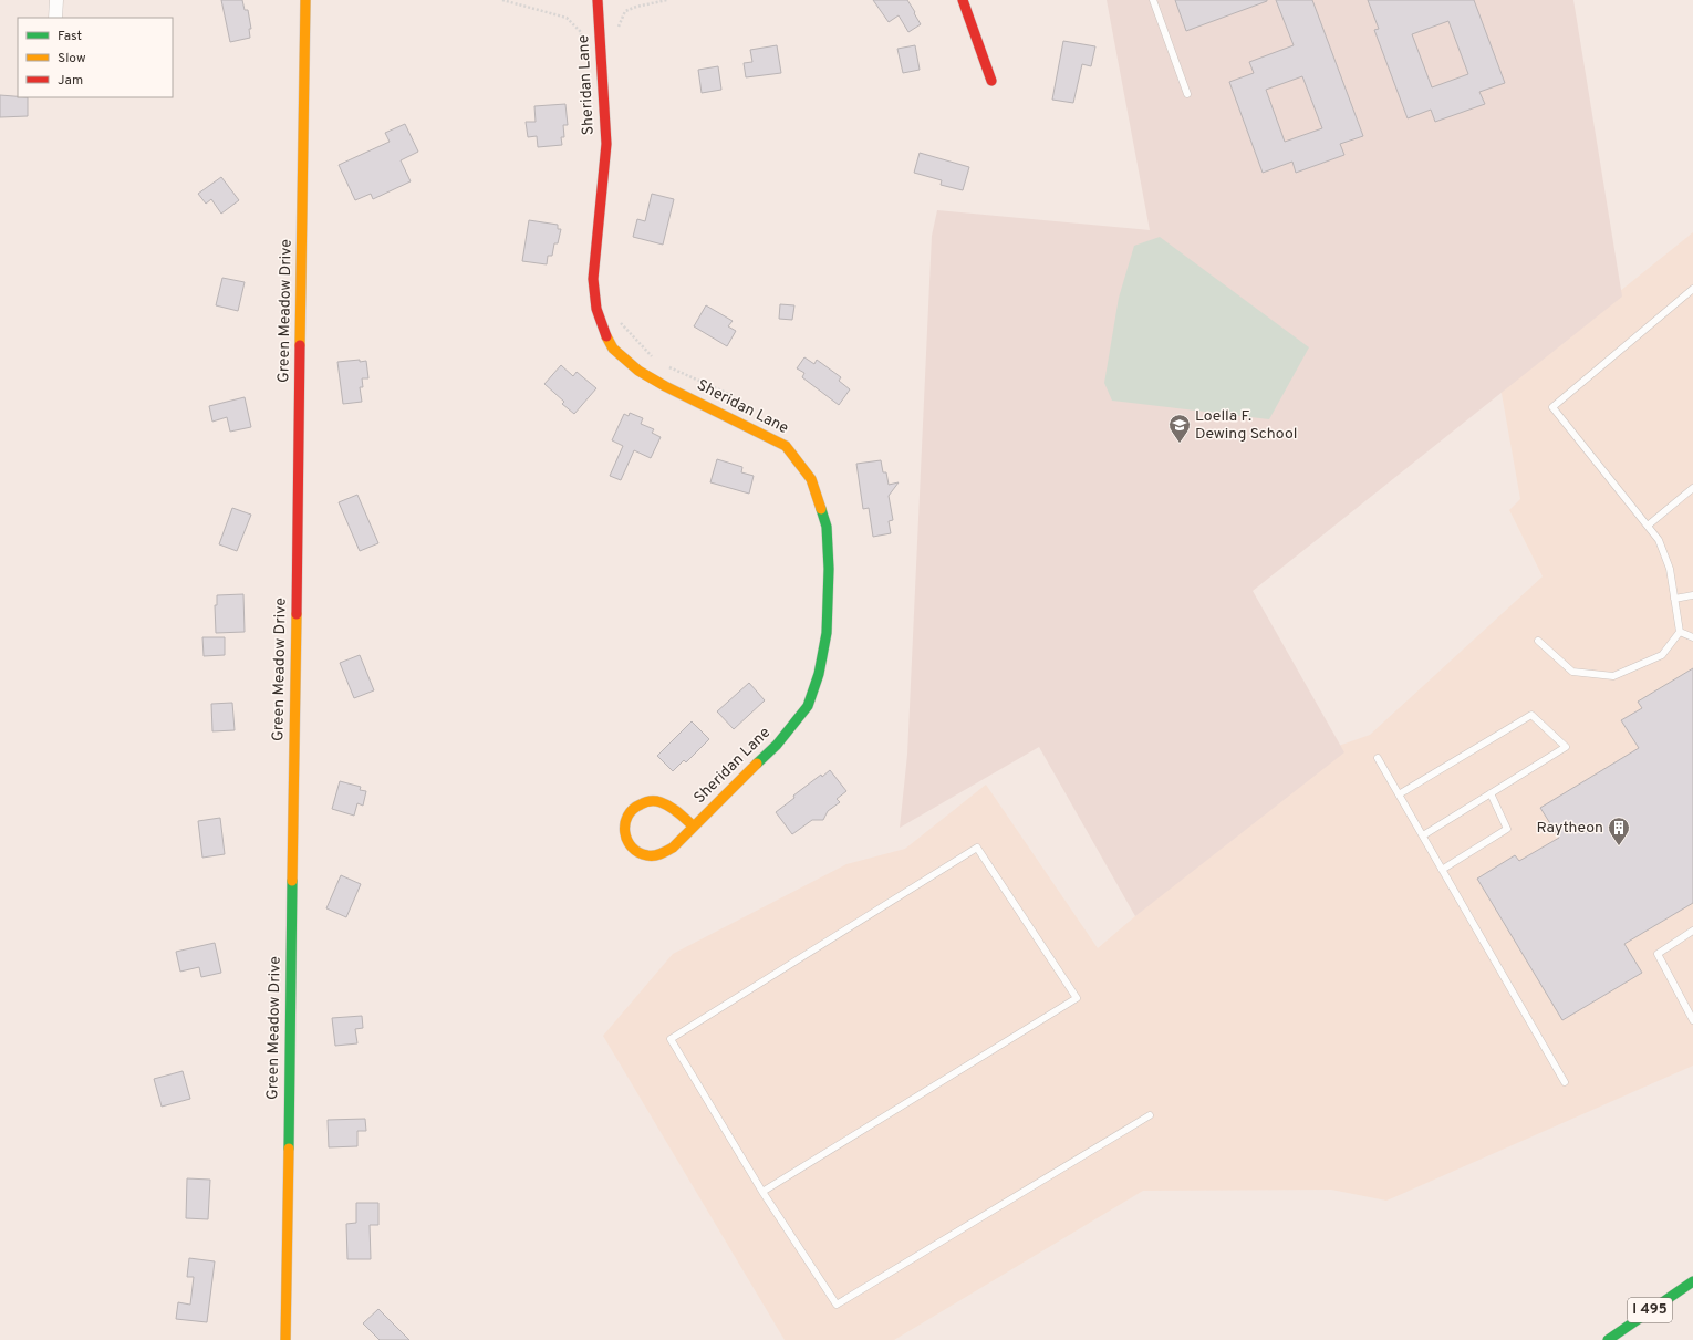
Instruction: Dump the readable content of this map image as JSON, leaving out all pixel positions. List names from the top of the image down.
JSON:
{
  "streets": {
    "main road": ["Sheridan Lane", "Green Meadow Drive", "I 495"]
  },
  "places": {
    "school or university": ["Loella F. Dewing School"],
    "building": ["Raytheon"]
  },
  "legend": ["Fast", "Slow", "Jam"]
}
